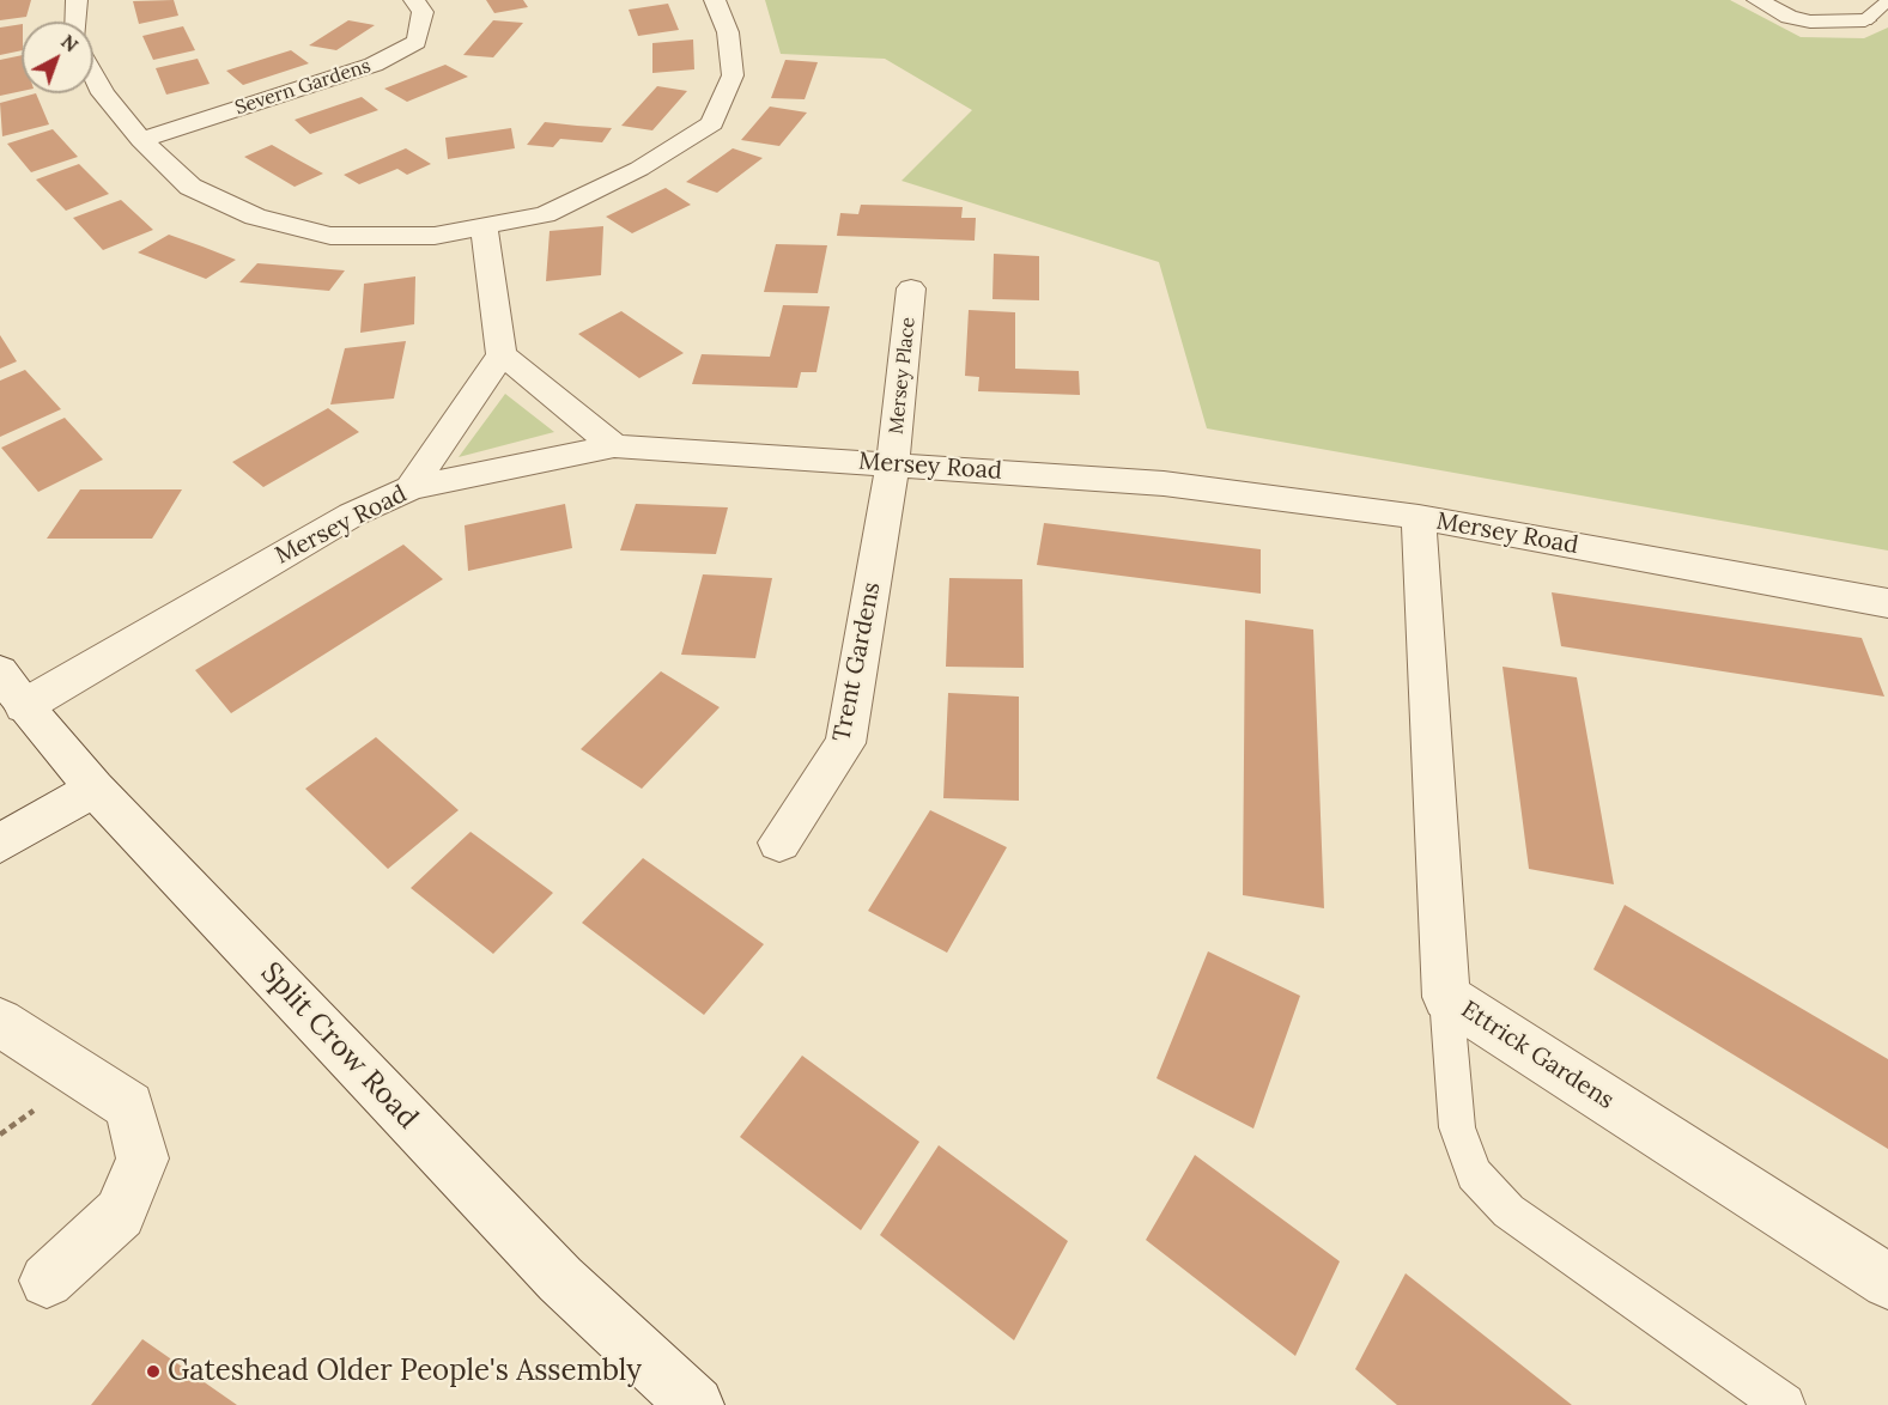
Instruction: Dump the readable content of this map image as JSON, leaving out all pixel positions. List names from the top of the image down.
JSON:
{
  "streets": {
    "street": [
      "Severn Gardens",
      "Mersey Place",
      "Mersey Road",
      "Trent Gardens",
      "Split Crow Road",
      "Ettrick Gardens"
    ]
  },
  "crossings": [
    ["Mersey Place", "Mersey Road"],
    ["Mersey Place", "Trent Gardens"],
    ["Mersey Road", "Trent Gardens"],
    ["Mersey Road", "Split Crow Road"],
    ["Mersey Road", "Ettrick Gardens"]
  ],
  "places": ["Gateshead Older People's Assembly"],
  "north": "top right"
}
